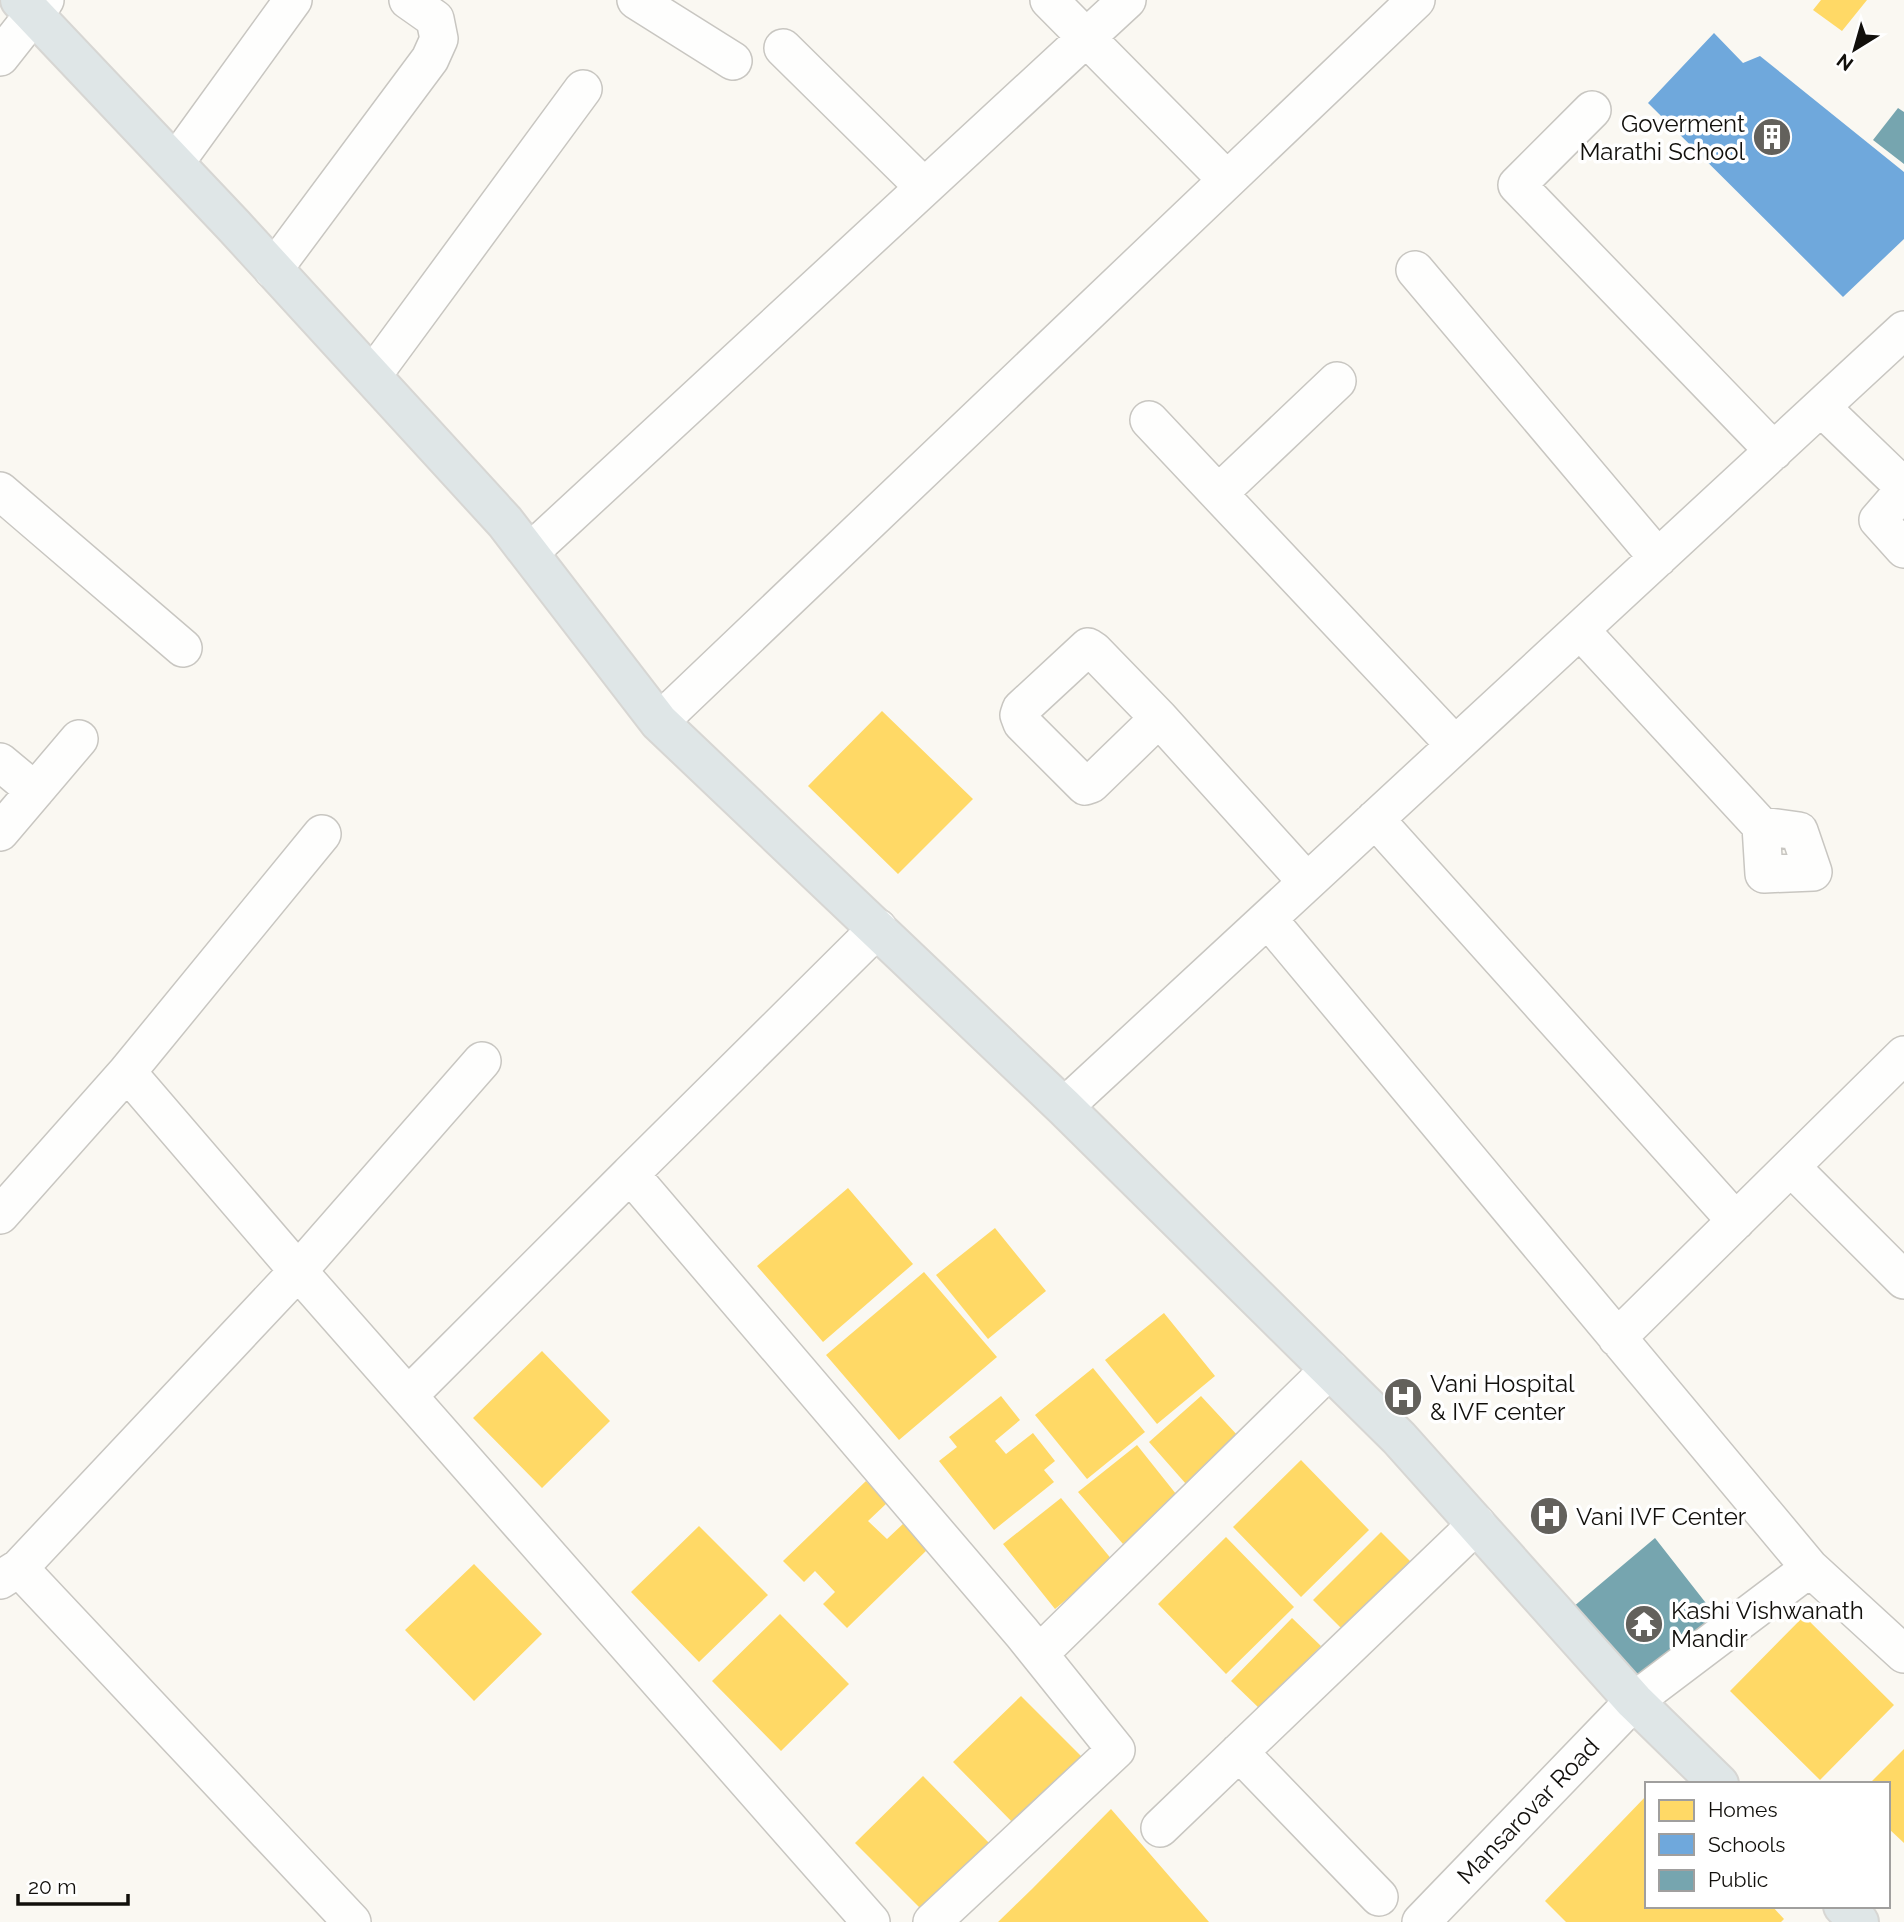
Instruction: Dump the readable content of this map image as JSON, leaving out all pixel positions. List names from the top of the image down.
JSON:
{
  "streets": {
    "street": ["Mansarovar Road"]
  },
  "places": {
    "building": ["Goverment Marathi School"],
    "hospital": ["Vani Hospital & IVF center", "Vani IVF Center"],
    "temple": ["Kashi Vishwanath Mandir"]
  },
  "legend": ["Homes", "Schools", "Public"],
  "scale_bar": "20 m",
  "north": "bottom left"
}
